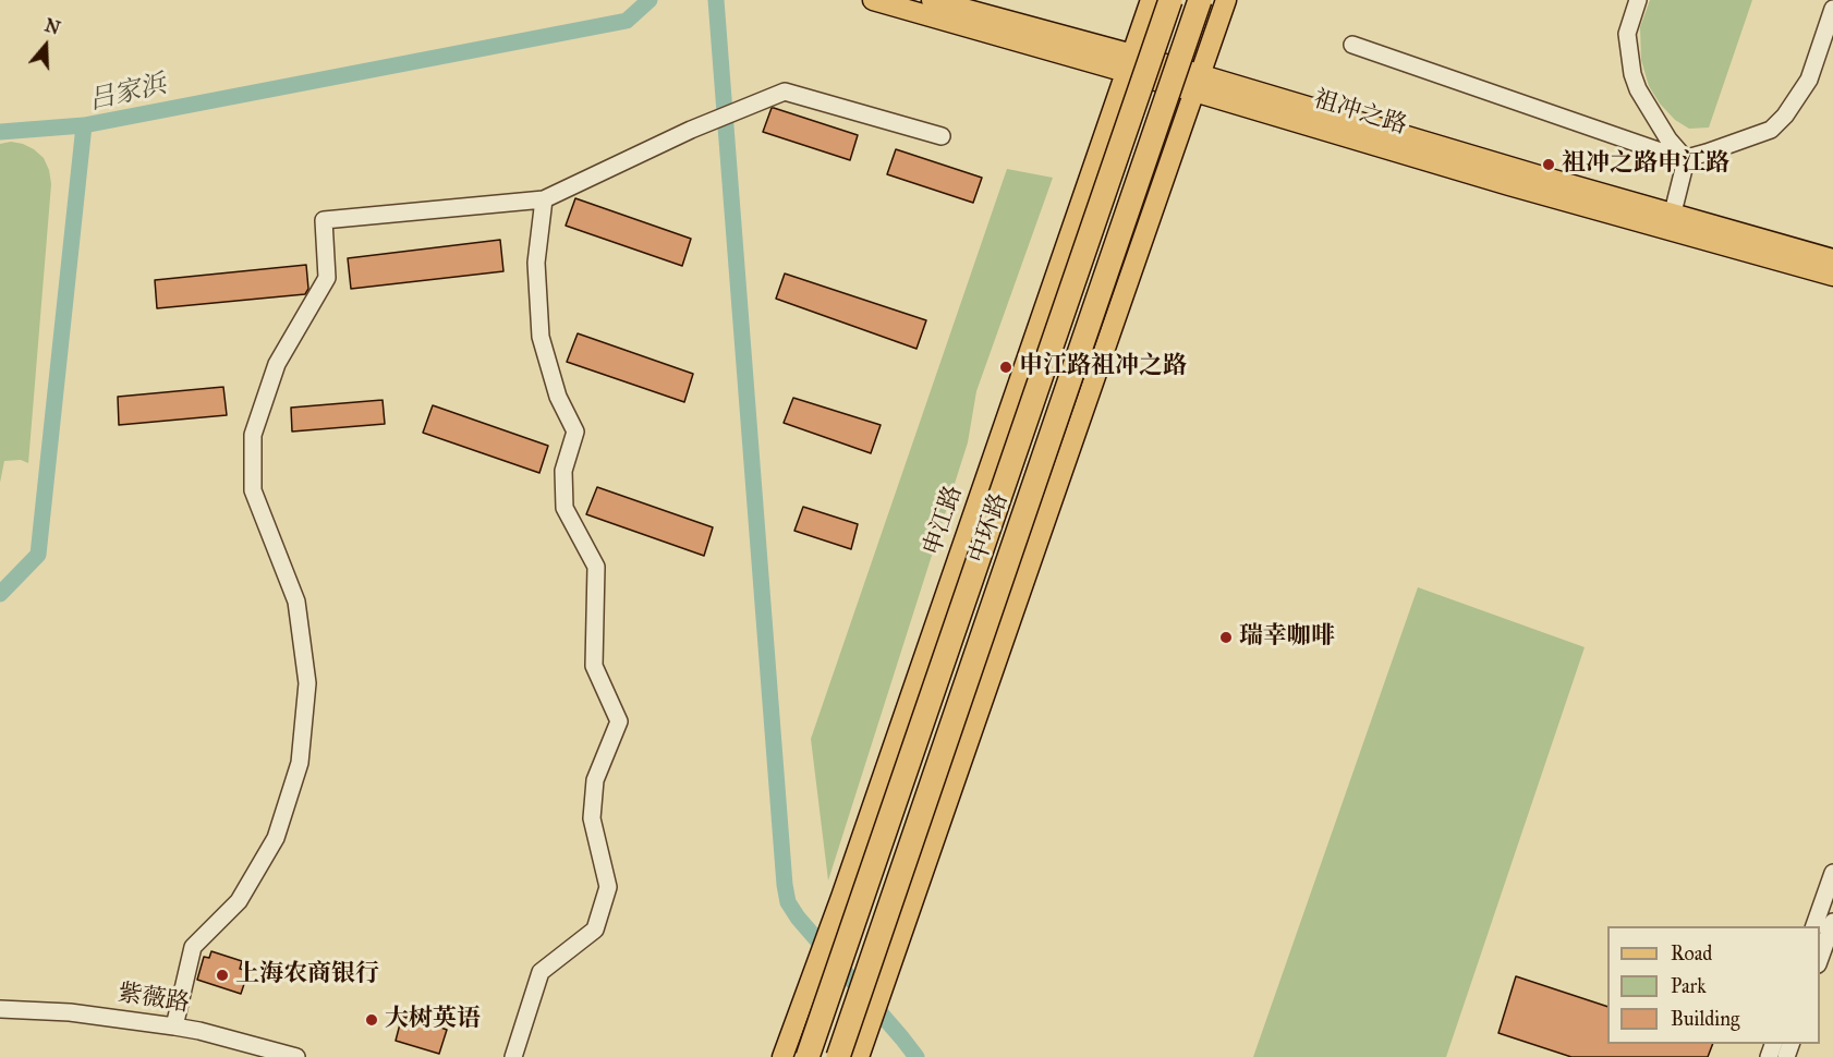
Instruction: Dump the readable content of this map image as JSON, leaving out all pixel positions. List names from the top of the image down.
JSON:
{
  "streets": {
    "highway": ["中环路"],
    "main road": ["祖冲之路", "申江路"],
    "street": ["紫薇路"]
  },
  "crossings": [
    ["祖冲之路", "申江路"]
  ],
  "water": ["吕家浜"],
  "places": [
    "祖冲之路申江路",
    "申江路祖冲之路",
    "瑞幸咖啡",
    "上海农商银行",
    "大树英语"
  ],
  "legend": ["Road", "Park", "Building"],
  "north": "top"
}
